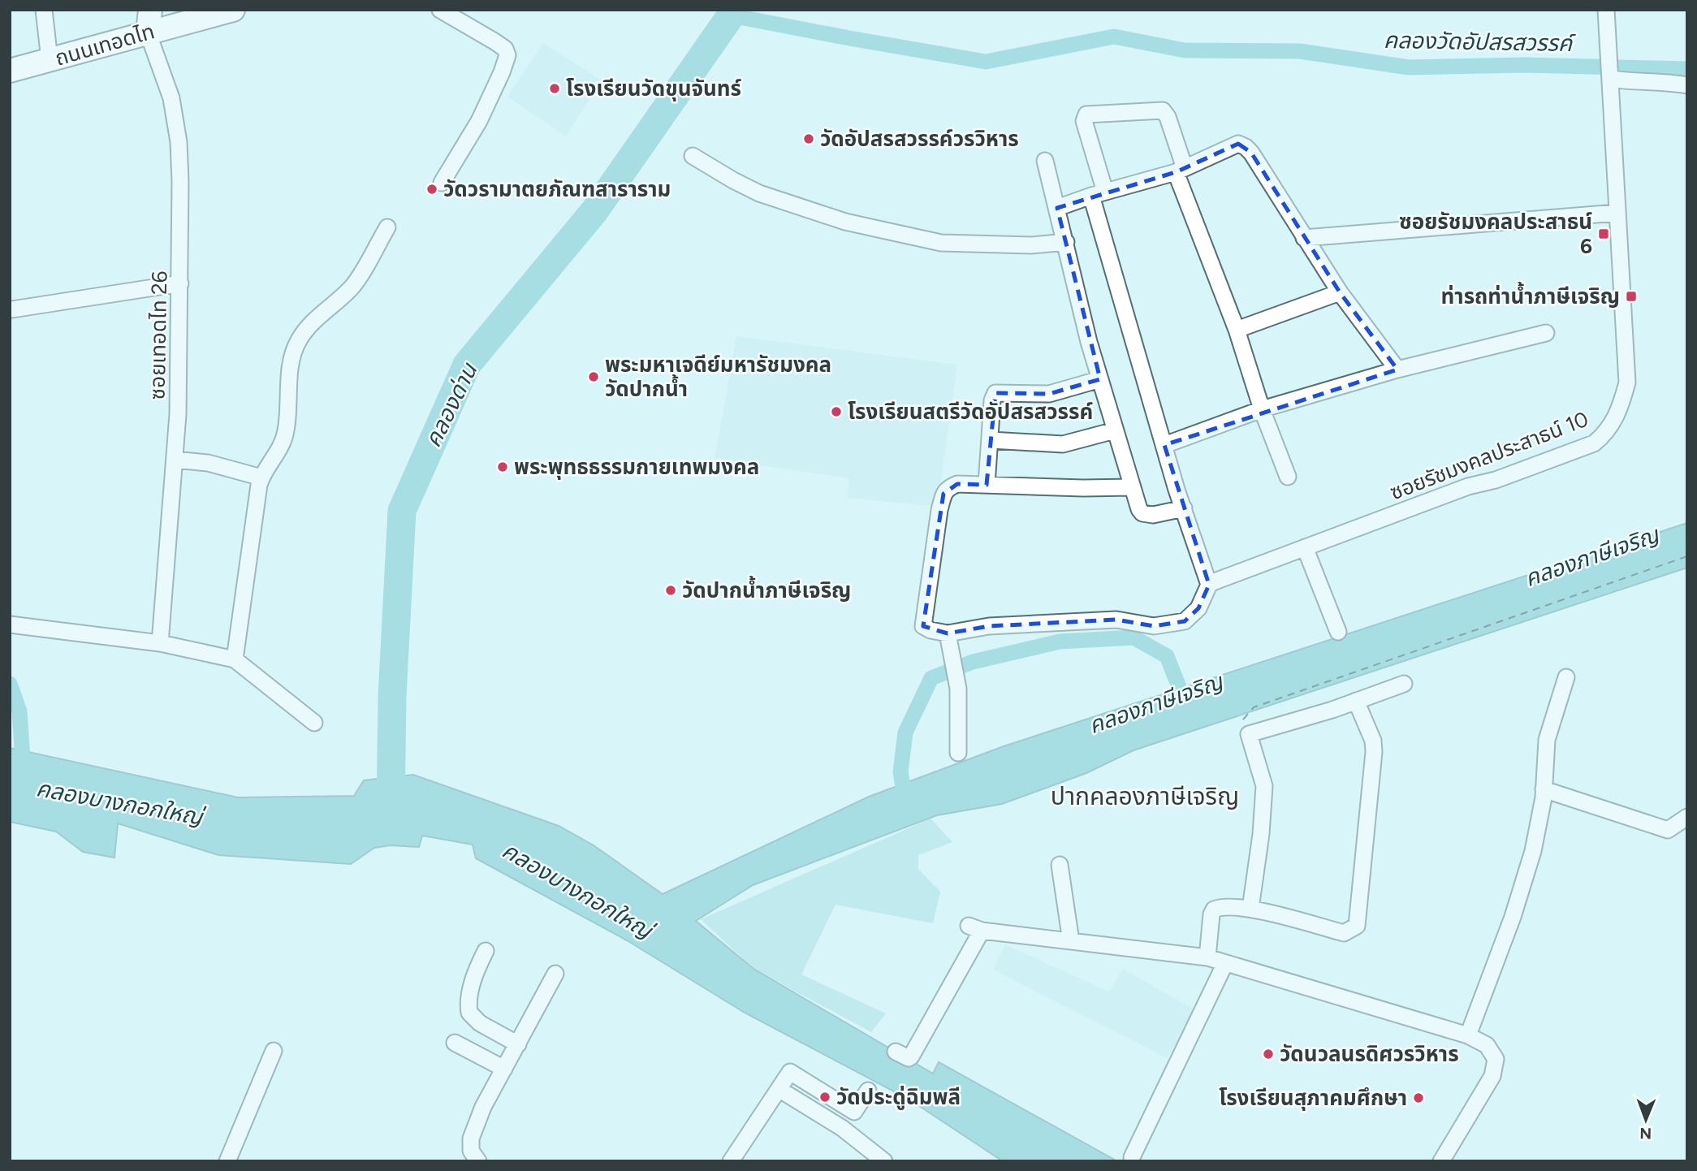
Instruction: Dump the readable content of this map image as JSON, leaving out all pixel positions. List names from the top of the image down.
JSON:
{
  "streets": {
    "main road": ["ถนนเทอดไท"],
    "street": ["ซอยเทอดไท 26", "ซอยรัชมงคลประสาธน์ 10"]
  },
  "crossings": [
    ["ถนนเทอดไท", "ซอยเทอดไท 26"]
  ],
  "districts": ["ปากคลองภาษีเจริญ"],
  "water": [
    "คลองวัดอัปสรสวรรค์",
    "คลองด่าน",
    "คลองภาษีเจริญ",
    "คลองบางกอกใหญ่"
  ],
  "places": {
    "other": [
      "โรงเรียนวัดขุนจันทร์",
      "วัดอัปสรสวรรค์วรวิหาร",
      "วัดวรามาตยภัณฑสาราราม",
      "พระมหาเจดีย์มหารัชมงคล วัดปากน้ำ",
      "โรงเรียนสตรีวัดอัปสรสวรรค์",
      "พระพุทธธรรมกายเทพมงคล",
      "วัดปากน้ำภาษีเจริญ",
      "วัดนวลนรดิศวรวิหาร",
      "วัดประดู่ฉิมพลี",
      "โรงเรียนสุภาคมศึกษา"
    ],
    "transit": ["ซอยรัชมงคลประสาธน์ 6", "ท่ารถท่าน้ำภาษีเจริญ"]
  },
  "north": "bottom"
}
